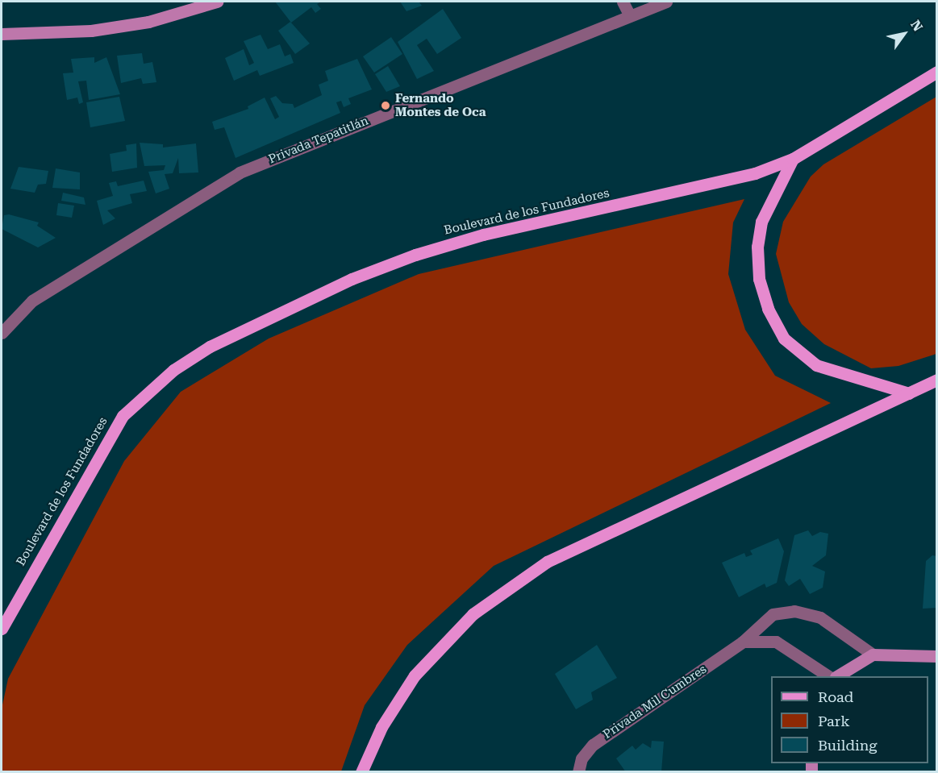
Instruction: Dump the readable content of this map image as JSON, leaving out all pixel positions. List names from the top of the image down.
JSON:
{
  "streets": {
    "main road": ["Boulevard de los Fundadores"],
    "street": ["Privada Tepatitlán", "Privada Mil Cumbres"]
  },
  "places": ["Fernando Montes de Oca"],
  "legend": ["Road", "Park", "Building"],
  "north": "top right"
}
